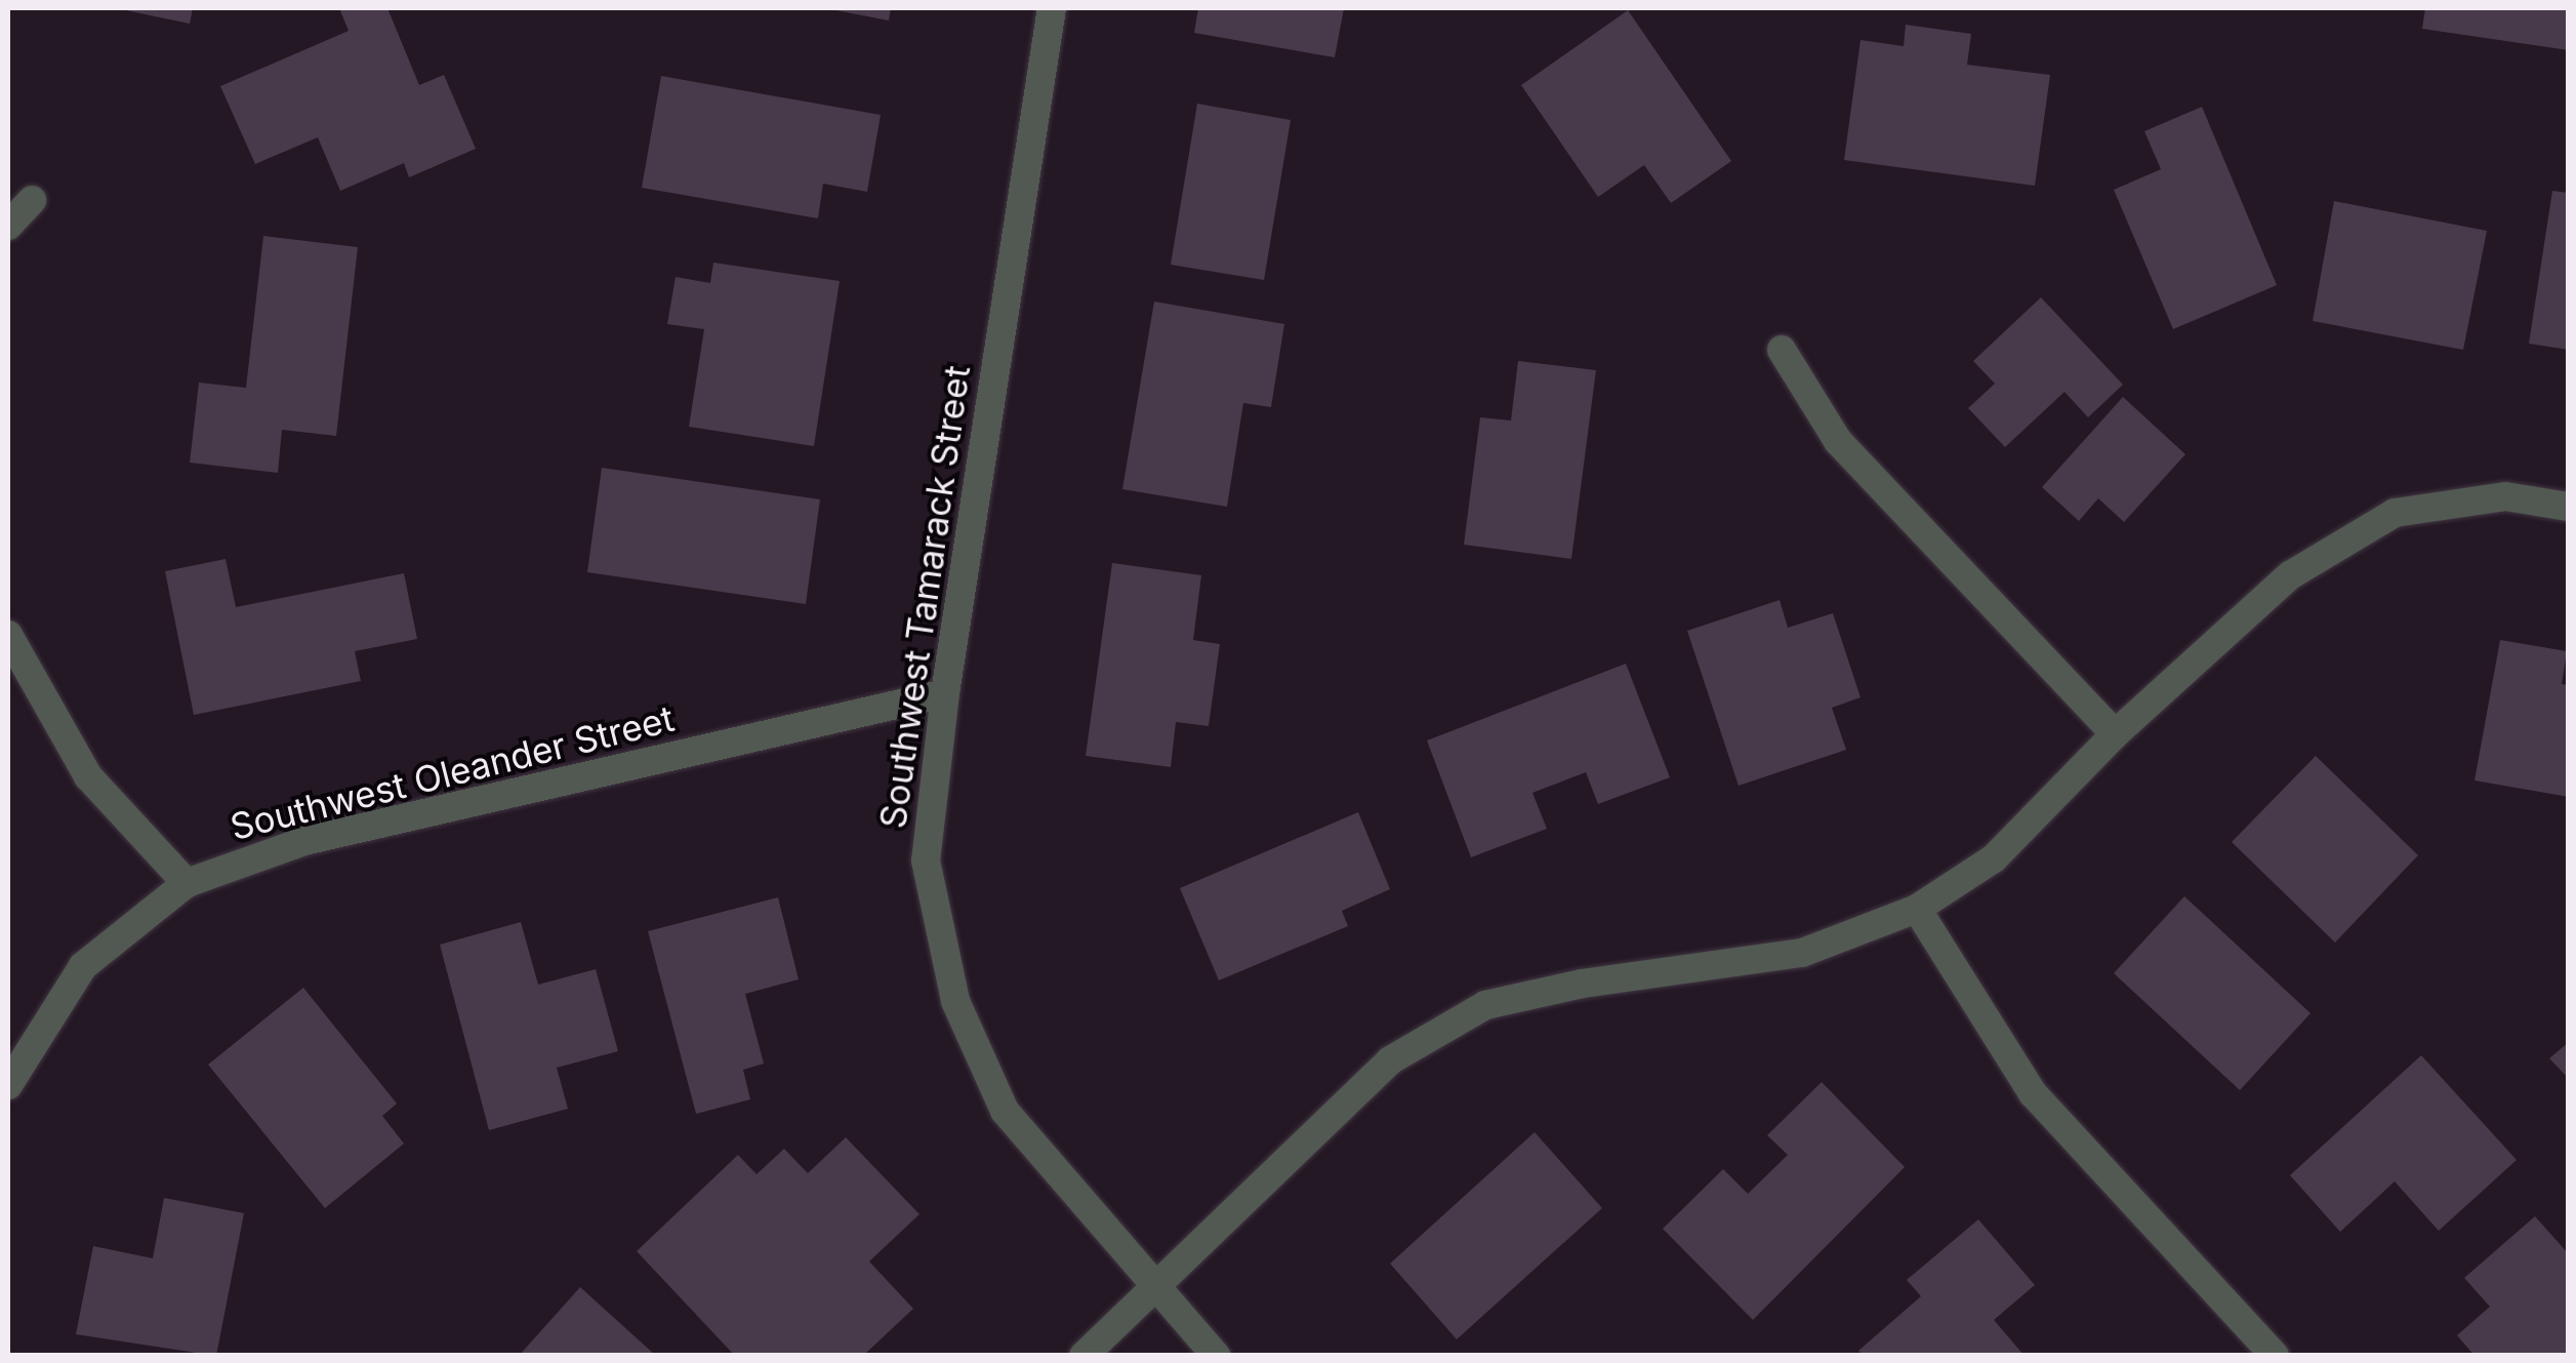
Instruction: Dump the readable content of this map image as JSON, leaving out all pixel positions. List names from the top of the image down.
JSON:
{
  "streets": {
    "street": ["Southwest Tamarack Street", "Southwest Oleander Street"]
  },
  "crossings": [
    ["Southwest Tamarack Street", "Southwest Oleander Street"]
  ]
}
